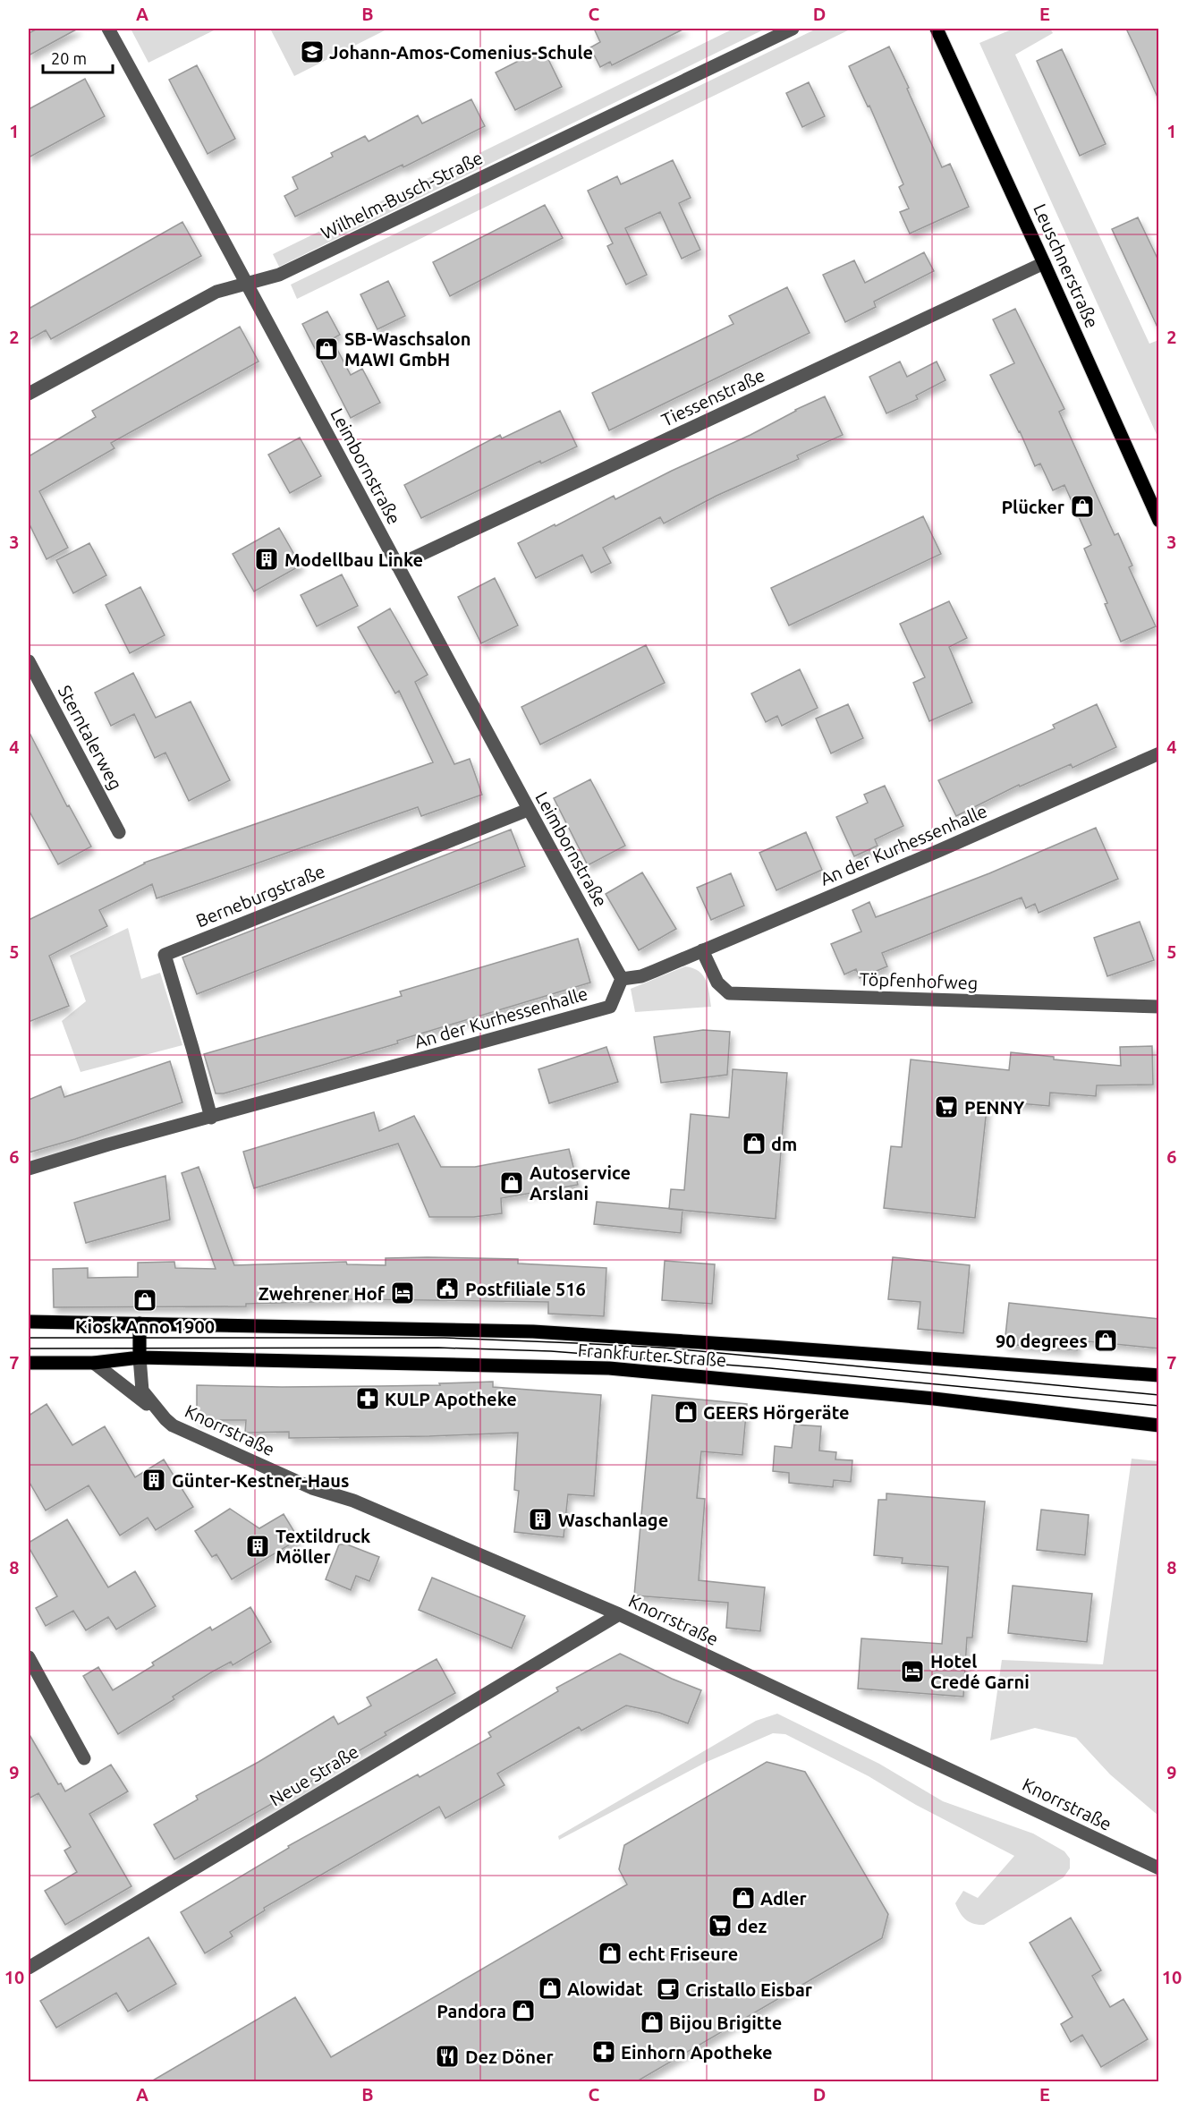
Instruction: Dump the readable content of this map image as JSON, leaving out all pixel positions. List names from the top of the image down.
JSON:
{
  "streets": {
    "main road": ["Leuschnerstraße", "Frankfurter Straße"],
    "street": [
      "Wilhelm-Busch-Straße",
      "Tiessenstraße",
      "Leimbornstraße",
      "Sterntalerweg",
      "An der Kurhessenhalle",
      "Berneburgstraße",
      "Töpfenhofweg",
      "Knorrstraße",
      "Neue Straße"
    ]
  },
  "crossings": [
    ["Wilhelm-Busch-Straße", "Leimbornstraße"],
    ["Leuschnerstraße", "Tiessenstraße"],
    ["Tiessenstraße", "Leimbornstraße"],
    ["Leimbornstraße", "An der Kurhessenhalle"],
    ["Leimbornstraße", "Berneburgstraße"],
    ["An der Kurhessenhalle", "Berneburgstraße"],
    ["An der Kurhessenhalle", "Töpfenhofweg"],
    ["Frankfurter Straße", "Knorrstraße"],
    ["Knorrstraße", "Neue Straße"]
  ],
  "places": {
    "school or university": ["Johann-Amos-Comenius-Schule"],
    "shop": [
      "SB-Waschsalon MAWI GmbH",
      "Plücker",
      "dm",
      "Autoservice Arslani",
      "Kiosk Anno 1900",
      "90 degrees",
      "GEERS Hörgeräte",
      "Adler",
      "echt Friseure",
      "Alowidat",
      "Pandora",
      "Bijou Brigitte"
    ],
    "building": [
      "Modellbau Linke",
      "Günter-Kestner-Haus",
      "Waschanlage",
      "Textildruck Möller"
    ],
    "supermarket": ["PENNY", "dez"],
    "public building": ["Postfiliale 516"],
    "hotel": ["Zwehrener Hof", "Hotel Credé Garni"],
    "pharmacy": ["KULP Apotheke", "Einhorn Apotheke"],
    "cafe": ["Cristallo Eisbar"],
    "restaurant": ["Dez Döner"]
  },
  "scale_bar": "20 m",
  "grid": {
    "columns": [
      "A",
      "B",
      "C",
      "D",
      "E"
    ],
    "rows": [
      "1",
      "2",
      "3",
      "4",
      "5",
      "6",
      "7",
      "8",
      "9",
      "10"
    ]
  }
}
